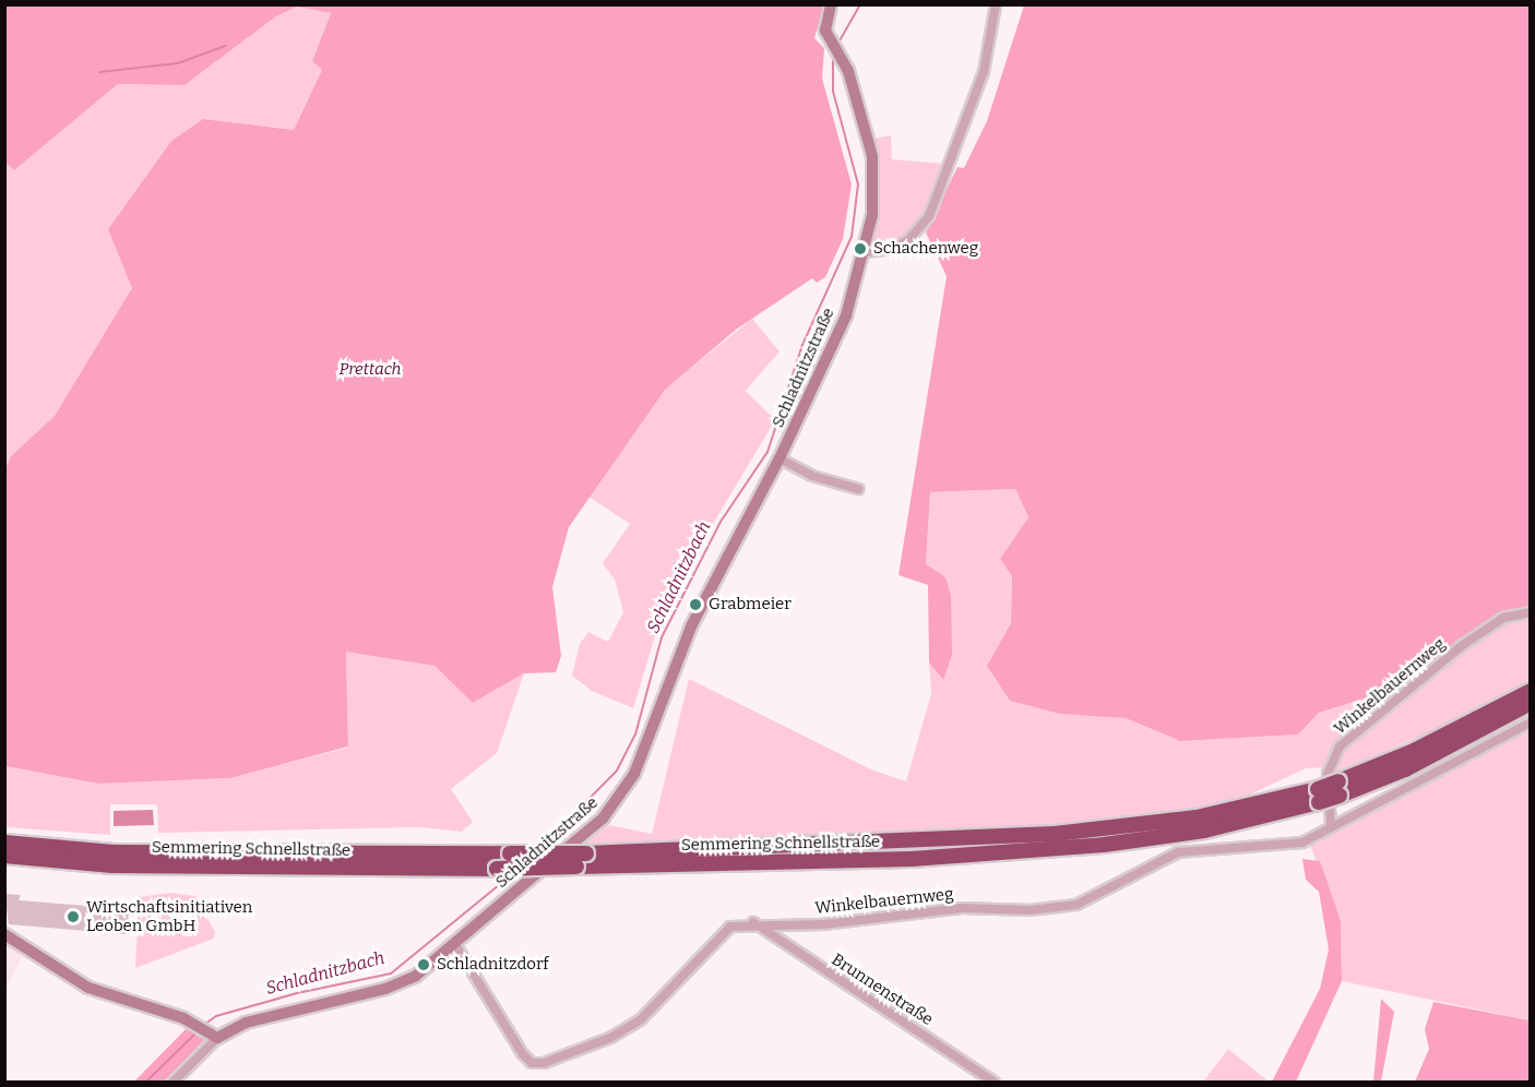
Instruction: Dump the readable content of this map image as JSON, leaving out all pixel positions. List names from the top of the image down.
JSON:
{
  "streets": {
    "highway": ["Semmering Schnellstraße"],
    "street": ["Schladnitzstraße", "Winkelbauernweg", "Brunnenstraße"]
  },
  "crossings": [
    ["Schladnitzstraße", "Winkelbauernweg"],
    ["Winkelbauernweg", "Brunnenstraße"]
  ],
  "water": ["Schladnitzbach"],
  "parks": ["Prettach"],
  "places": [
    "Schachenweg",
    "Grabmeier",
    "Wirtschaftsinitiativen Leoben GmbH",
    "Schladnitzdorf"
  ]
}
